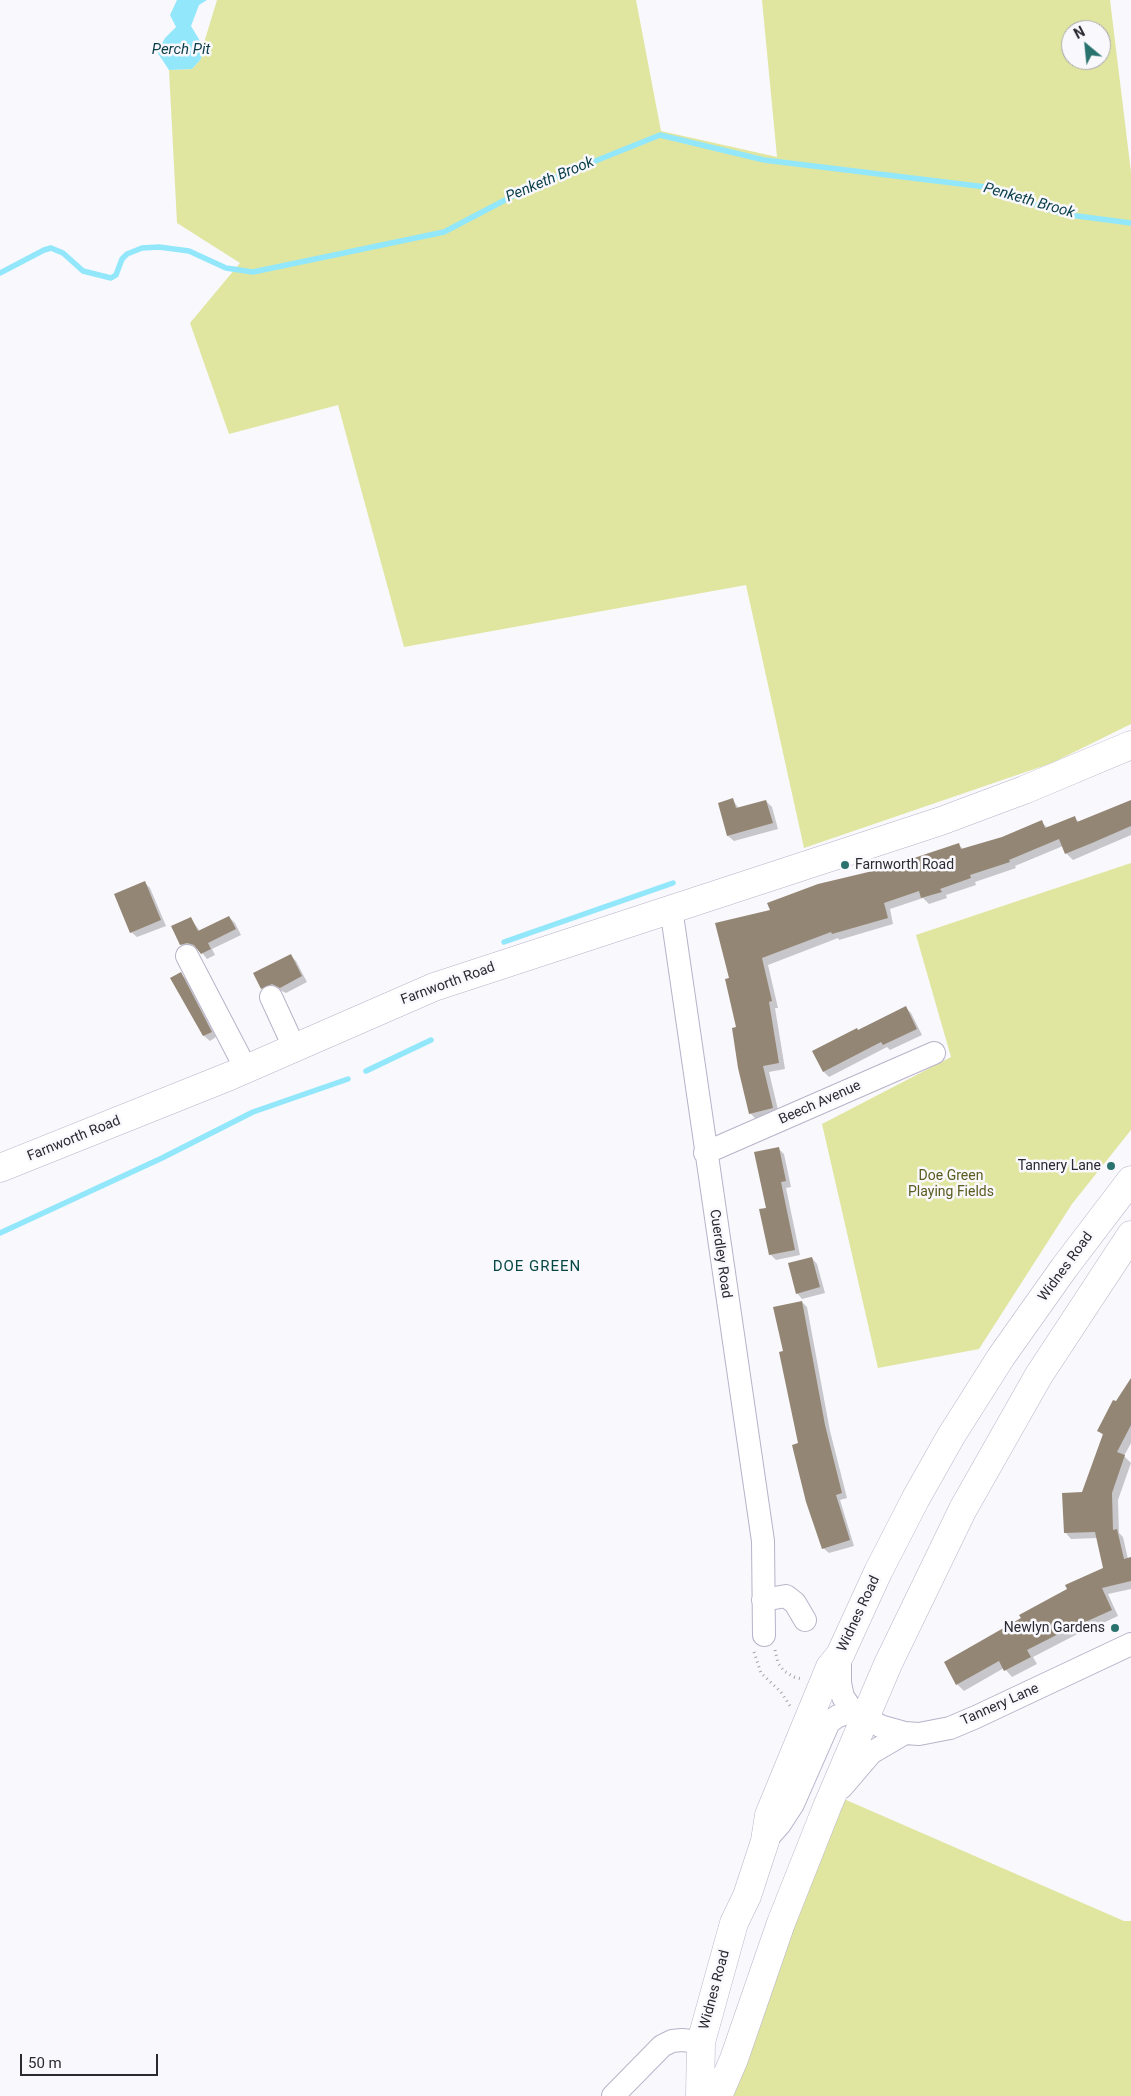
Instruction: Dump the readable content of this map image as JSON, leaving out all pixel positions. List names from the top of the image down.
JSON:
{
  "streets": {
    "main road": ["Farnworth Road", "Widnes Road"],
    "street": ["Beech Avenue", "Cuerdley Road", "Tannery Lane"]
  },
  "crossings": [
    ["Farnworth Road", "Cuerdley Road"],
    ["Beech Avenue", "Cuerdley Road"]
  ],
  "districts": ["DOE GREEN"],
  "water": ["Perch Pit", "Penketh Brook"],
  "parks": ["Doe Green Playing Fields"],
  "places": ["Farnworth Road", "Tannery Lane", "Newlyn Gardens"],
  "scale_bar": "50 m",
  "north": "top left"
}
